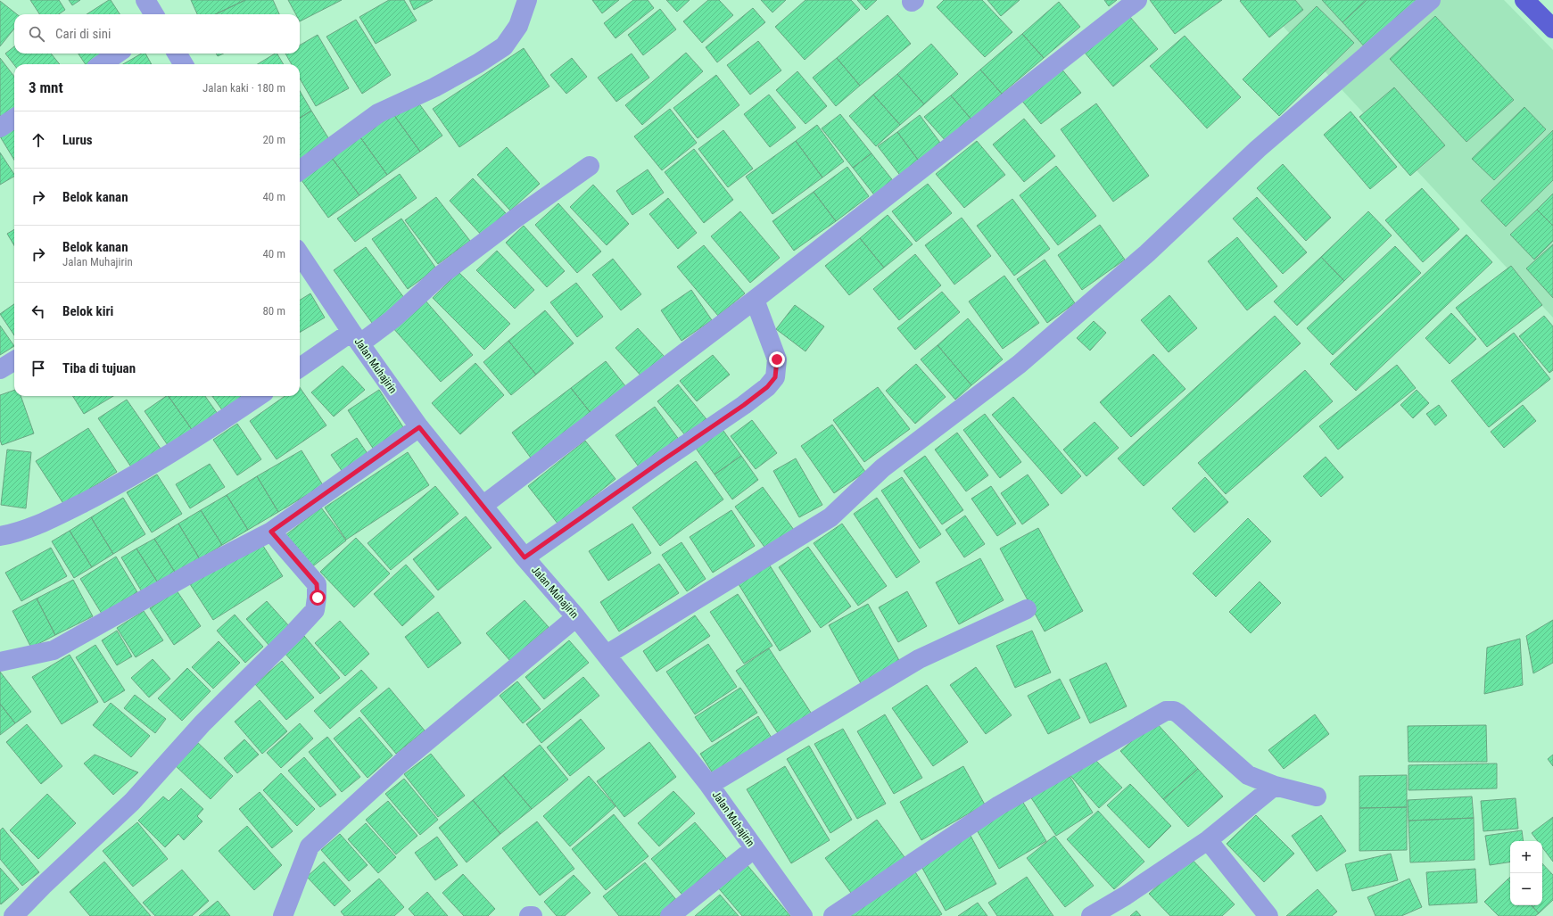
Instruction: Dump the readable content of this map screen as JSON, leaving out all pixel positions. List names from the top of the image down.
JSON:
{
  "streets": {
    "street": ["Jalan Muhajirin"]
  },
  "page": {
    "search": "Cari di sini",
    "heading": ["3 mnt", "Jalan kaki · 180 m"],
    "list": [
      ["Lurus", "20 m"],
      ["Belok kanan", "40 m"],
      ["Belok kanan", "Jalan Muhajirin", "40 m"],
      ["Belok kiri", "80 m"],
      "Tiba di tujuan"
    ],
    "map_buttons": ["+", "−"]
  }
}
